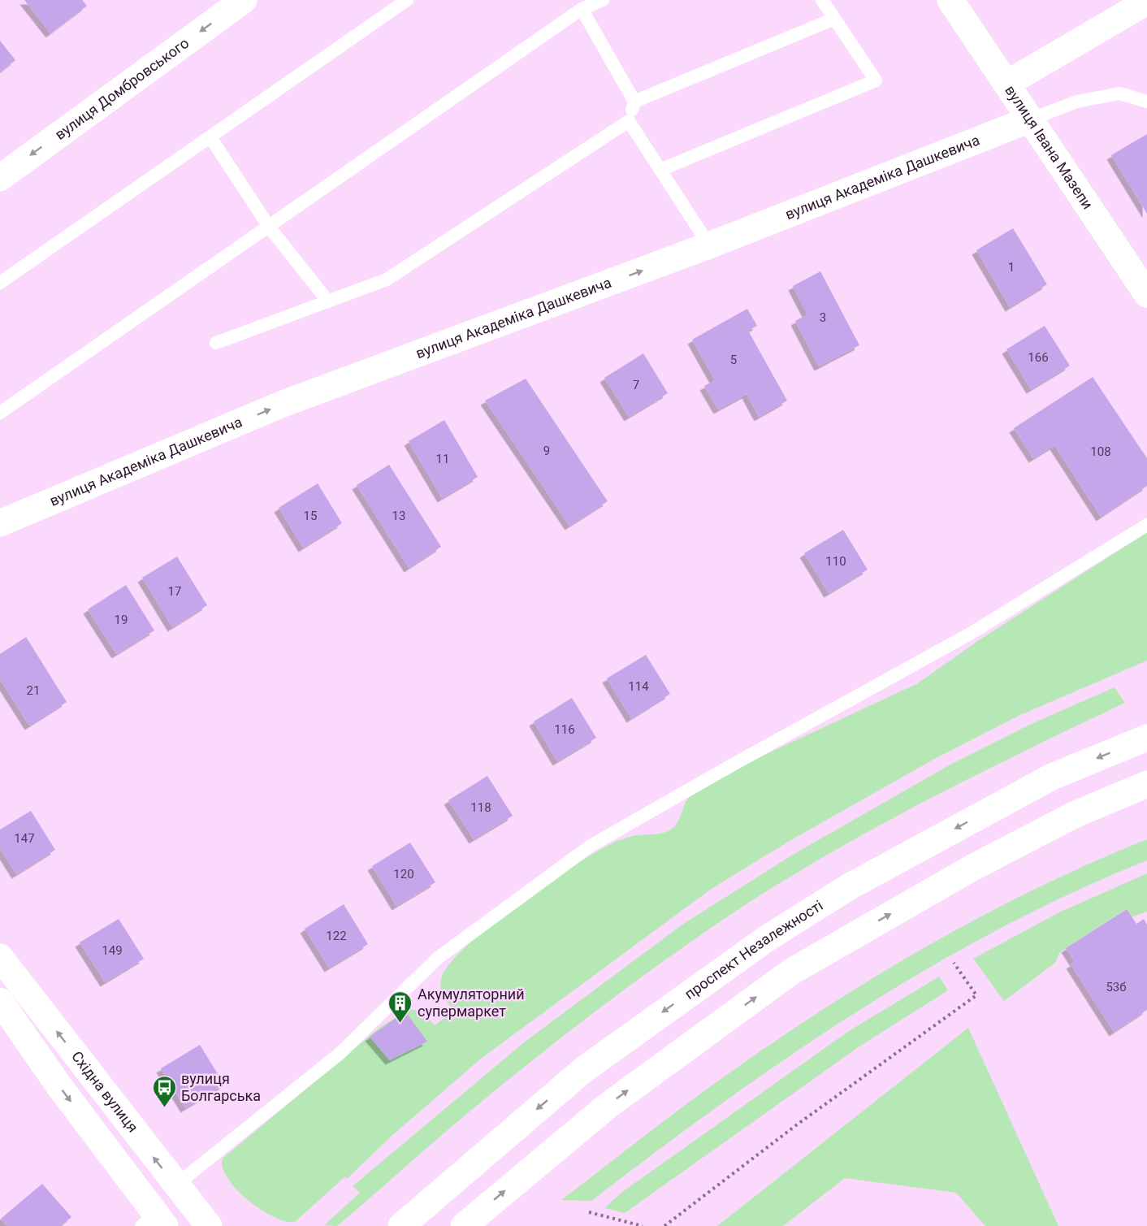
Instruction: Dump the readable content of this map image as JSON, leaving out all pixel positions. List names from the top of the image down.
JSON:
{
  "streets": {
    "main road": [
      "вулиця Домбровського",
      "вулиця Івана Мазепи",
      "вулиця Академіка Дашкевича",
      "проспект Незалежності",
      "Східна вулиця"
    ]
  },
  "crossings": [
    ["вулиця Івана Мазепи", "вулиця Академіка Дашкевича"]
  ],
  "one_way": ["вулиця Домбровського", "вулиця Академіка Дашкевича"],
  "places": {
    "building": ["Акумуляторний супермаркет"],
    "bus stop": ["вулиця Болгарська"]
  },
  "house_numbers": [
    "1",
    "3",
    "166",
    "5",
    "7",
    "9",
    "108",
    "11",
    "15",
    "13",
    "110",
    "17",
    "19",
    "114",
    "21",
    "116",
    "118",
    "147",
    "120",
    "122",
    "149",
    "53б"
  ]
}
